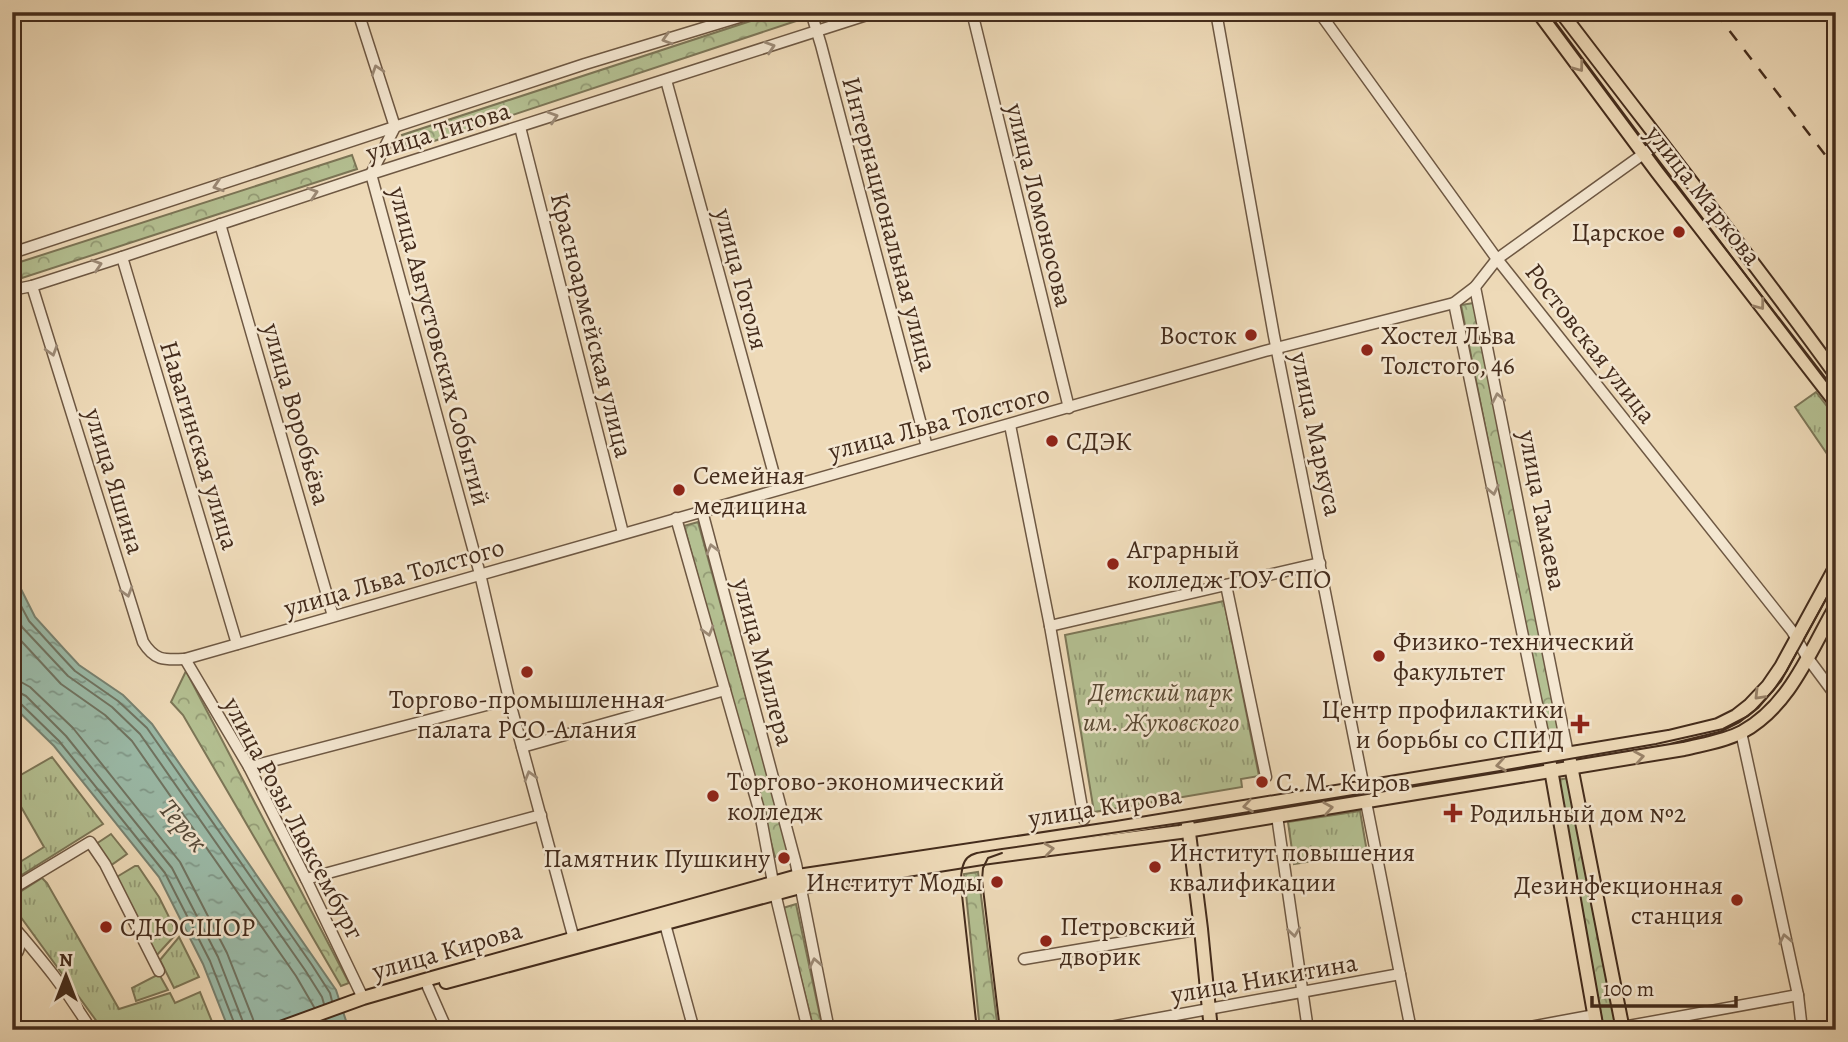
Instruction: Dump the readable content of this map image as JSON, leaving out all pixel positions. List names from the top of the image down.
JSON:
{
  "streets": {
    "main road": [
      "улица Маркова",
      "улица Маркуса",
      "улица Тамаева",
      "улица Кирова"
    ],
    "street": [
      "улица Титова",
      "улица Ломоносова",
      "Интернациональная улица",
      "улица Гоголя",
      "Красноармейская улица",
      "Ростовская улица",
      "улица Августовских Событий",
      "улица Воробьёва",
      "улица Льва Толстого",
      "Навагинская улица",
      "улица Яшина",
      "улица Миллера",
      "улица Розы Люксембург",
      "улица Никитина"
    ]
  },
  "crossings": [
    ["улица Титова", "Интернациональная улица"],
    ["улица Титова", "улица Гоголя"],
    ["улица Титова", "Красноармейская улица"],
    ["улица Титова", "улица Августовских Событий"],
    ["улица Титова", "улица Воробьёва"],
    ["улица Титова", "Навагинская улица"],
    ["улица Титова", "улица Яшина"],
    ["улица Маркова", "улица Льва Толстого"],
    ["улица Ломоносова", "улица Льва Толстого"],
    ["Интернациональная улица", "улица Льва Толстого"],
    ["улица Гоголя", "улица Льва Толстого"],
    ["Красноармейская улица", "улица Льва Толстого"],
    ["Ростовская улица", "улица Льва Толстого"],
    ["Ростовская улица", "улица Кирова"],
    ["улица Августовских Событий", "улица Льва Толстого"],
    ["улица Августовских Событий", "улица Кирова"],
    ["улица Воробьёва", "улица Льва Толстого"],
    ["улица Льва Толстого", "улица Маркуса"],
    ["улица Льва Толстого", "Навагинская улица"],
    ["улица Льва Толстого", "улица Яшина"],
    ["улица Льва Толстого", "улица Тамаева"],
    ["улица Льва Толстого", "улица Миллера"],
    ["улица Льва Толстого", "улица Розы Люксембург"],
    ["улица Маркуса", "улица Кирова"],
    ["улица Маркуса", "улица Никитина"],
    ["улица Яшина", "улица Розы Люксембург"],
    ["улица Тамаева", "улица Кирова"],
    ["улица Миллера", "улица Кирова"],
    ["улица Кирова", "улица Розы Люксембург"]
  ],
  "one_way": ["улица Яшина"],
  "water": ["Терек"],
  "parks": ["Детский парк им. Жуковского"],
  "places": {
    "other": [
      "Царское",
      "Восток",
      "Хостел Льва Толстого, 46",
      "СДЭК",
      "Семейная медицина",
      "Аграрный колледж ГОУ СПО",
      "Физико-технический факультет",
      "Торгово-промышленная палата РСО-Алания",
      "С. М. Киров",
      "Торгово-экономический колледж",
      "Памятник Пушкину",
      "Институт повышения квалификации",
      "Институт Моды",
      "Дезинфекционная станция",
      "СДЮСШОР",
      "Петровский дворик"
    ],
    "health": ["Центр профилактики и борьбы со СПИД", "Родильный дом №2"]
  },
  "scale_bar": "100 m",
  "north": "top"
}
